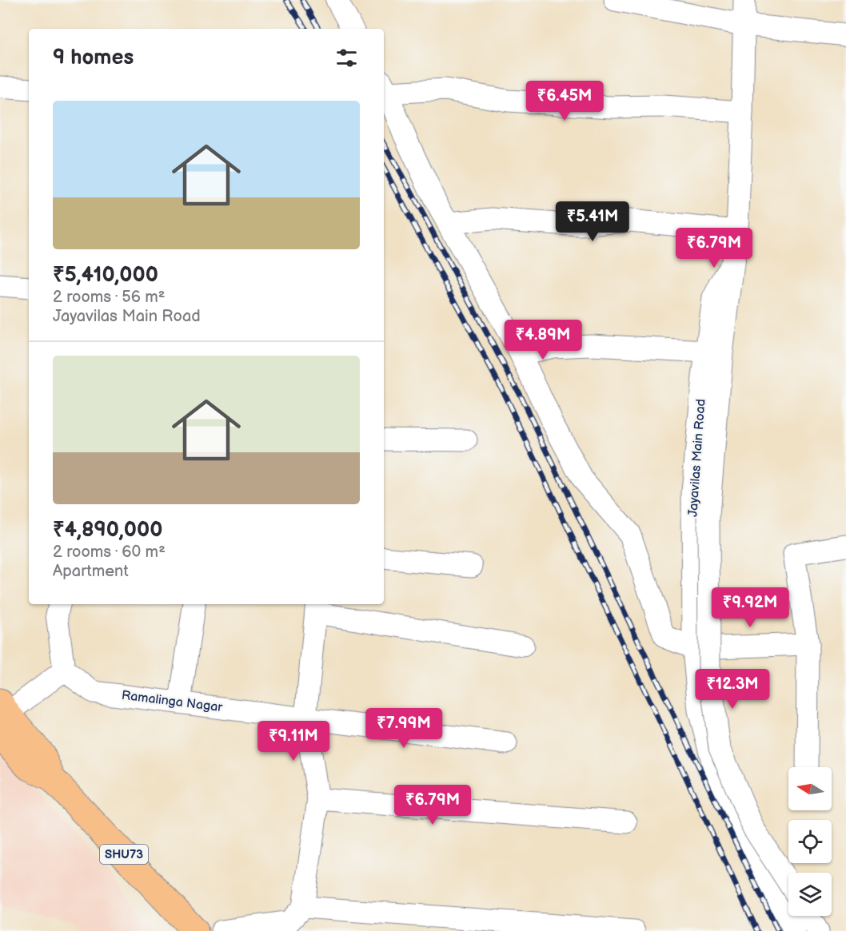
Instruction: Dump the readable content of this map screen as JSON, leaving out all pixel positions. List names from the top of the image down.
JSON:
{
  "streets": {
    "main road": ["SHU73"],
    "street": ["Jayavilas Main Road", "Ramalinga Nagar"]
  },
  "north": "left",
  "page": {
    "heading": "9 homes",
    "price": [
      "₹6.45M",
      "₹5.41M",
      "₹6.79M",
      "₹4.89M",
      "₹9.92M",
      "₹12.3M",
      "₹7.99M",
      "₹9.11M",
      "₹6.79M"
    ],
    "list": [
      {
        "name": "₹5,410,000",
        "note": "2 rooms · 56 m² · Jayavilas Main Road"
      },
      {
        "name": "₹4,890,000",
        "note": "2 rooms · 60 m² · Apartment"
      }
    ]
  }
}
